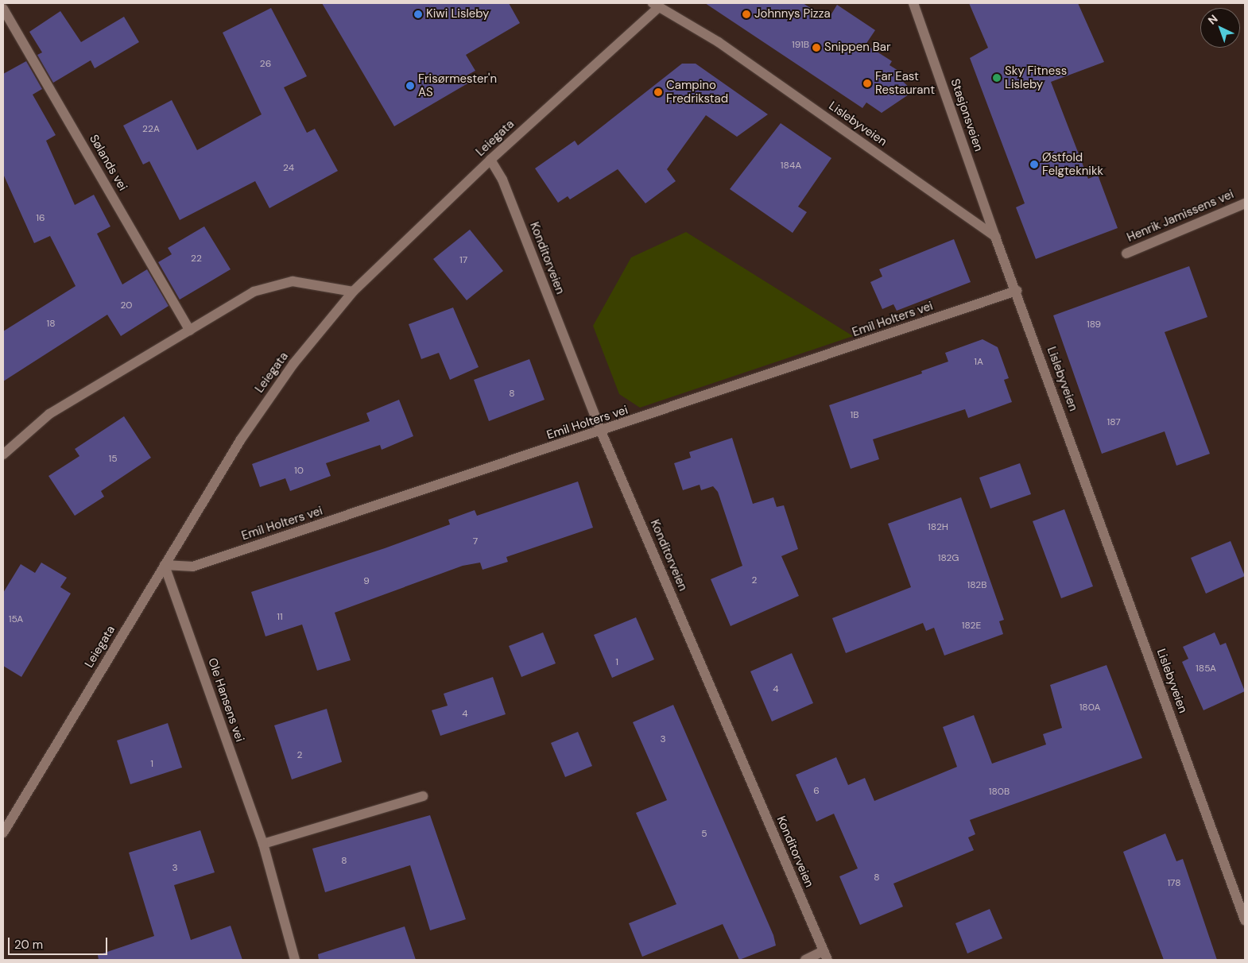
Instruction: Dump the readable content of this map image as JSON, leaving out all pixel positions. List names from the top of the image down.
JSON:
{
  "streets": {
    "street": [
      "Stasjonsveien",
      "Lislebyveien",
      "Leiegata",
      "Sølands vei",
      "Henrik Jamissens vei",
      "Konditorveien",
      "Emil Holters vei",
      "Ole Hansens vei"
    ]
  },
  "crossings": [
    ["Stasjonsveien", "Lislebyveien"],
    ["Lislebyveien", "Leiegata"],
    ["Lislebyveien", "Emil Holters vei"],
    ["Leiegata", "Konditorveien"],
    ["Leiegata", "Emil Holters vei"],
    ["Leiegata", "Ole Hansens vei"],
    ["Konditorveien", "Emil Holters vei"],
    ["Emil Holters vei", "Ole Hansens vei"]
  ],
  "places": [
    "Kiwi Lisleby",
    "Johnnys Pizza",
    "Snippen Bar",
    "Sky Fitness Lisleby",
    "Far East Restaurant",
    "Frisørmester'n AS",
    "Campino Fredrikstad",
    "Østfold Felgteknikk"
  ],
  "house_numbers": [
    "191B",
    "26",
    "22A",
    "184A",
    "24",
    "16",
    "22",
    "17",
    "20",
    "18",
    "189",
    "1A",
    "8",
    "1B",
    "187",
    "15",
    "10",
    "182H",
    "7",
    "182G",
    "2",
    "9",
    "182B",
    "11",
    "15A",
    "182E",
    "1",
    "185A",
    "4",
    "180A",
    "4",
    "3",
    "2",
    "1",
    "6",
    "180B",
    "5",
    "8",
    "3",
    "8",
    "178"
  ],
  "scale_bar": "20 m",
  "north": "top left"
}
